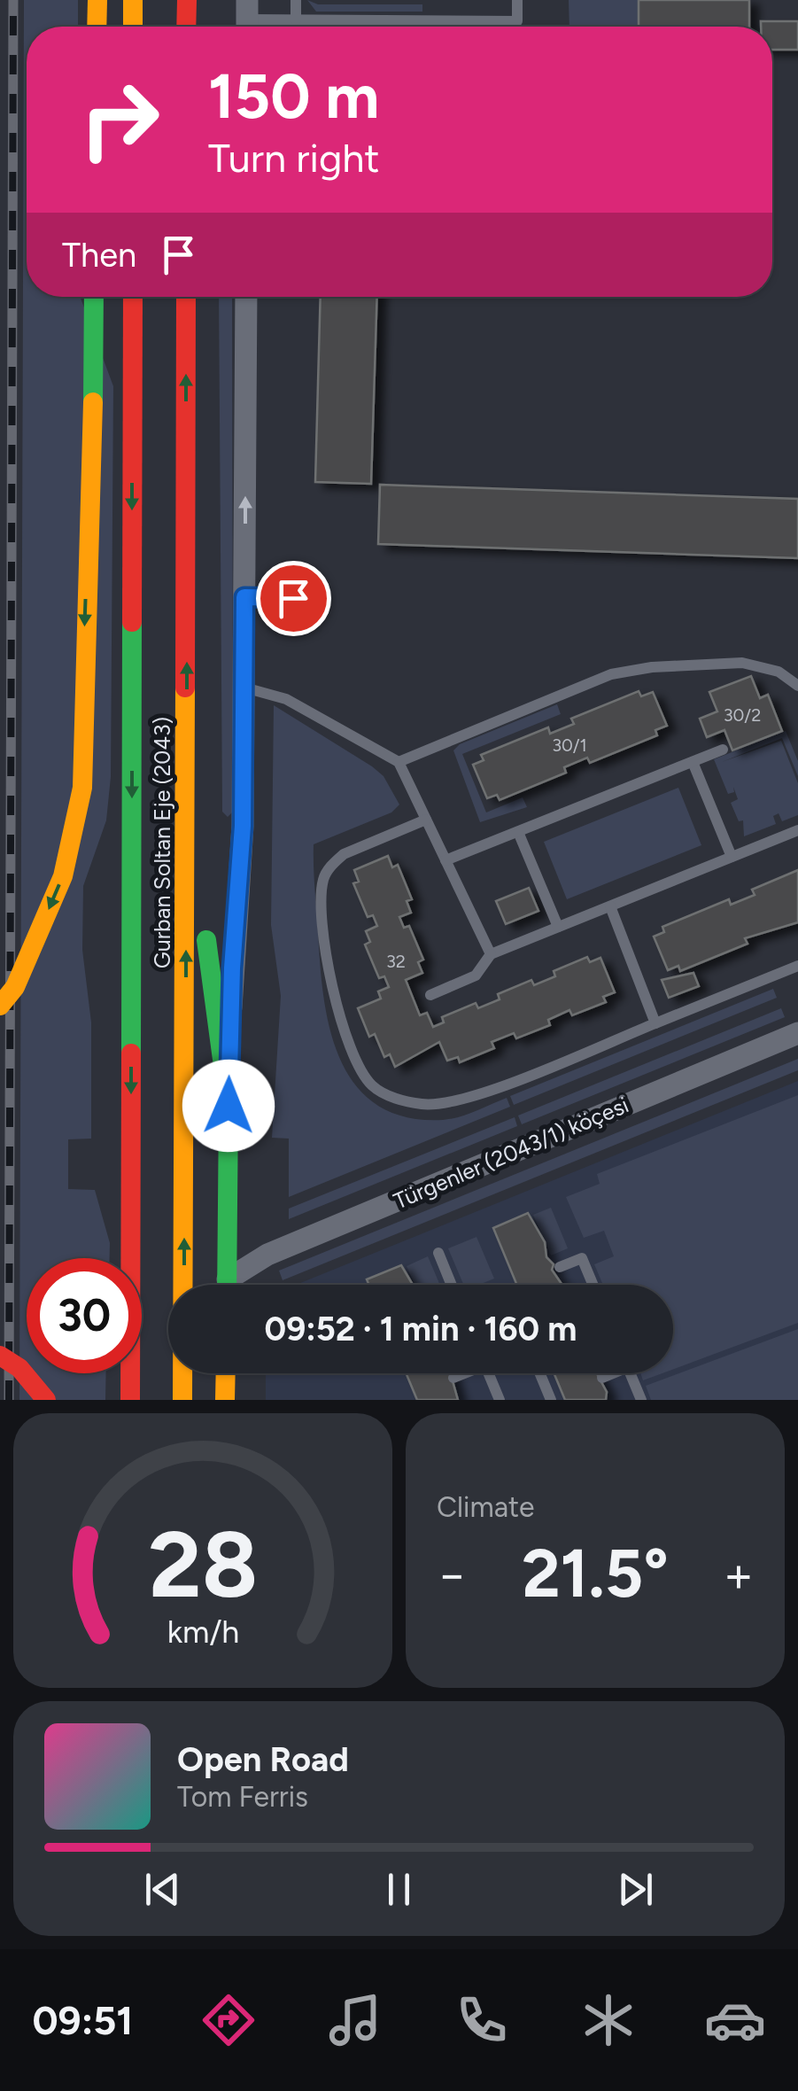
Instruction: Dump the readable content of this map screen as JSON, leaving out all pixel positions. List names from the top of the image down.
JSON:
{
  "streets": {
    "highway": ["Gurban Soltan Eje (2043)"],
    "street": ["Türgenler (2043/1) köçesi"]
  },
  "house_numbers": ["30/2", "30/1", "32"],
  "page": {
    "turn": ["150 m", "Turn right"],
    "then": "Then",
    "limit": "30",
    "trip": "09:52 · 1 min · 160 m",
    "tile": "Climate",
    "heat": ["−", "21.5°", "+"],
    "song": ["Open Road", "Tom Ferris"],
    "tabs": "09:51",
    "gauge": ["28", "km/h"]
  }
}
